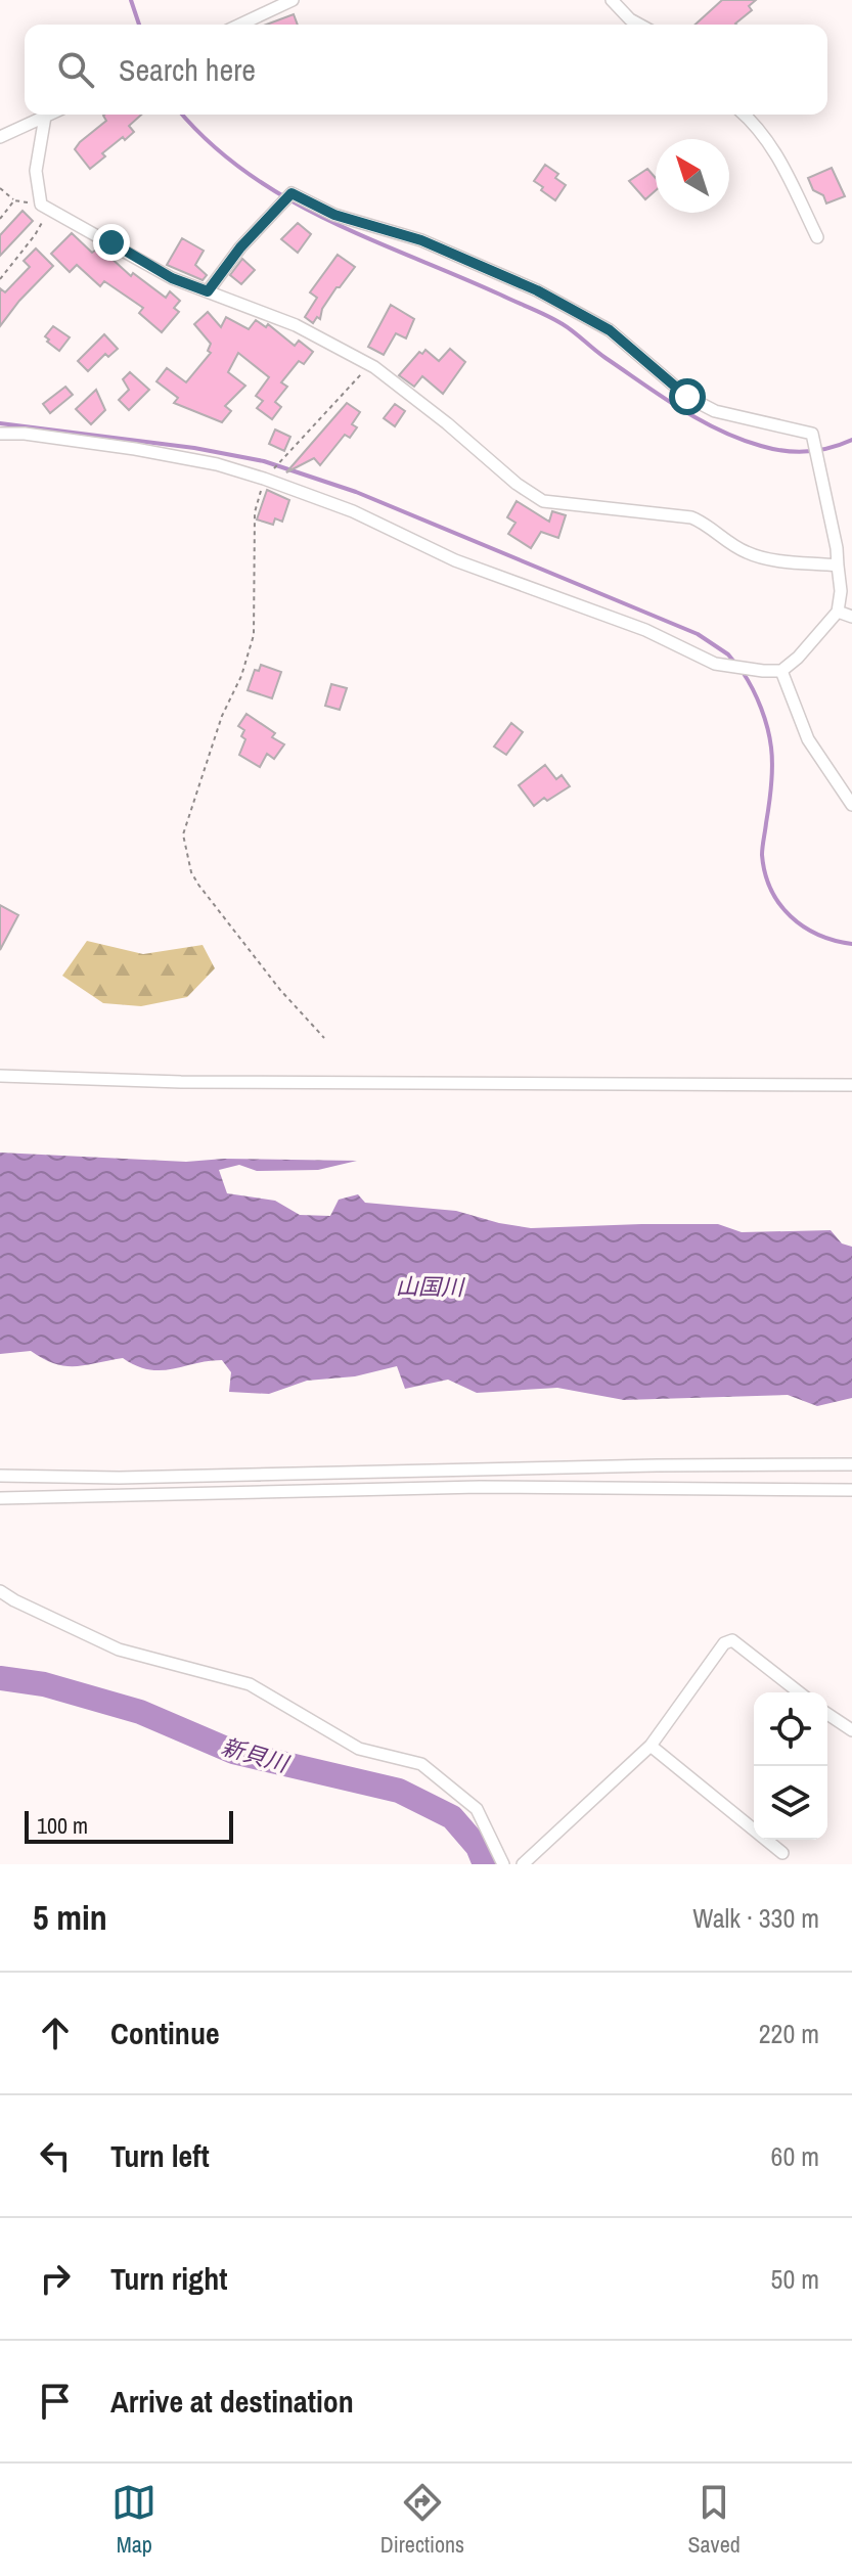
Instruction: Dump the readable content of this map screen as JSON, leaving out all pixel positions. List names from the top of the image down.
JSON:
{
  "water": ["山国川", "新貝川"],
  "scale_bar": "100 m",
  "north": "top left",
  "page": {
    "search": "Search here",
    "scale": "100 m",
    "heading": ["5 min", "Walk · 330 m"],
    "list": [
      ["Continue", "220 m"],
      ["Turn left", "60 m"],
      ["Turn right", "50 m"],
      "Arrive at destination"
    ],
    "nav": ["Map", "Directions", "Saved"]
  }
}
